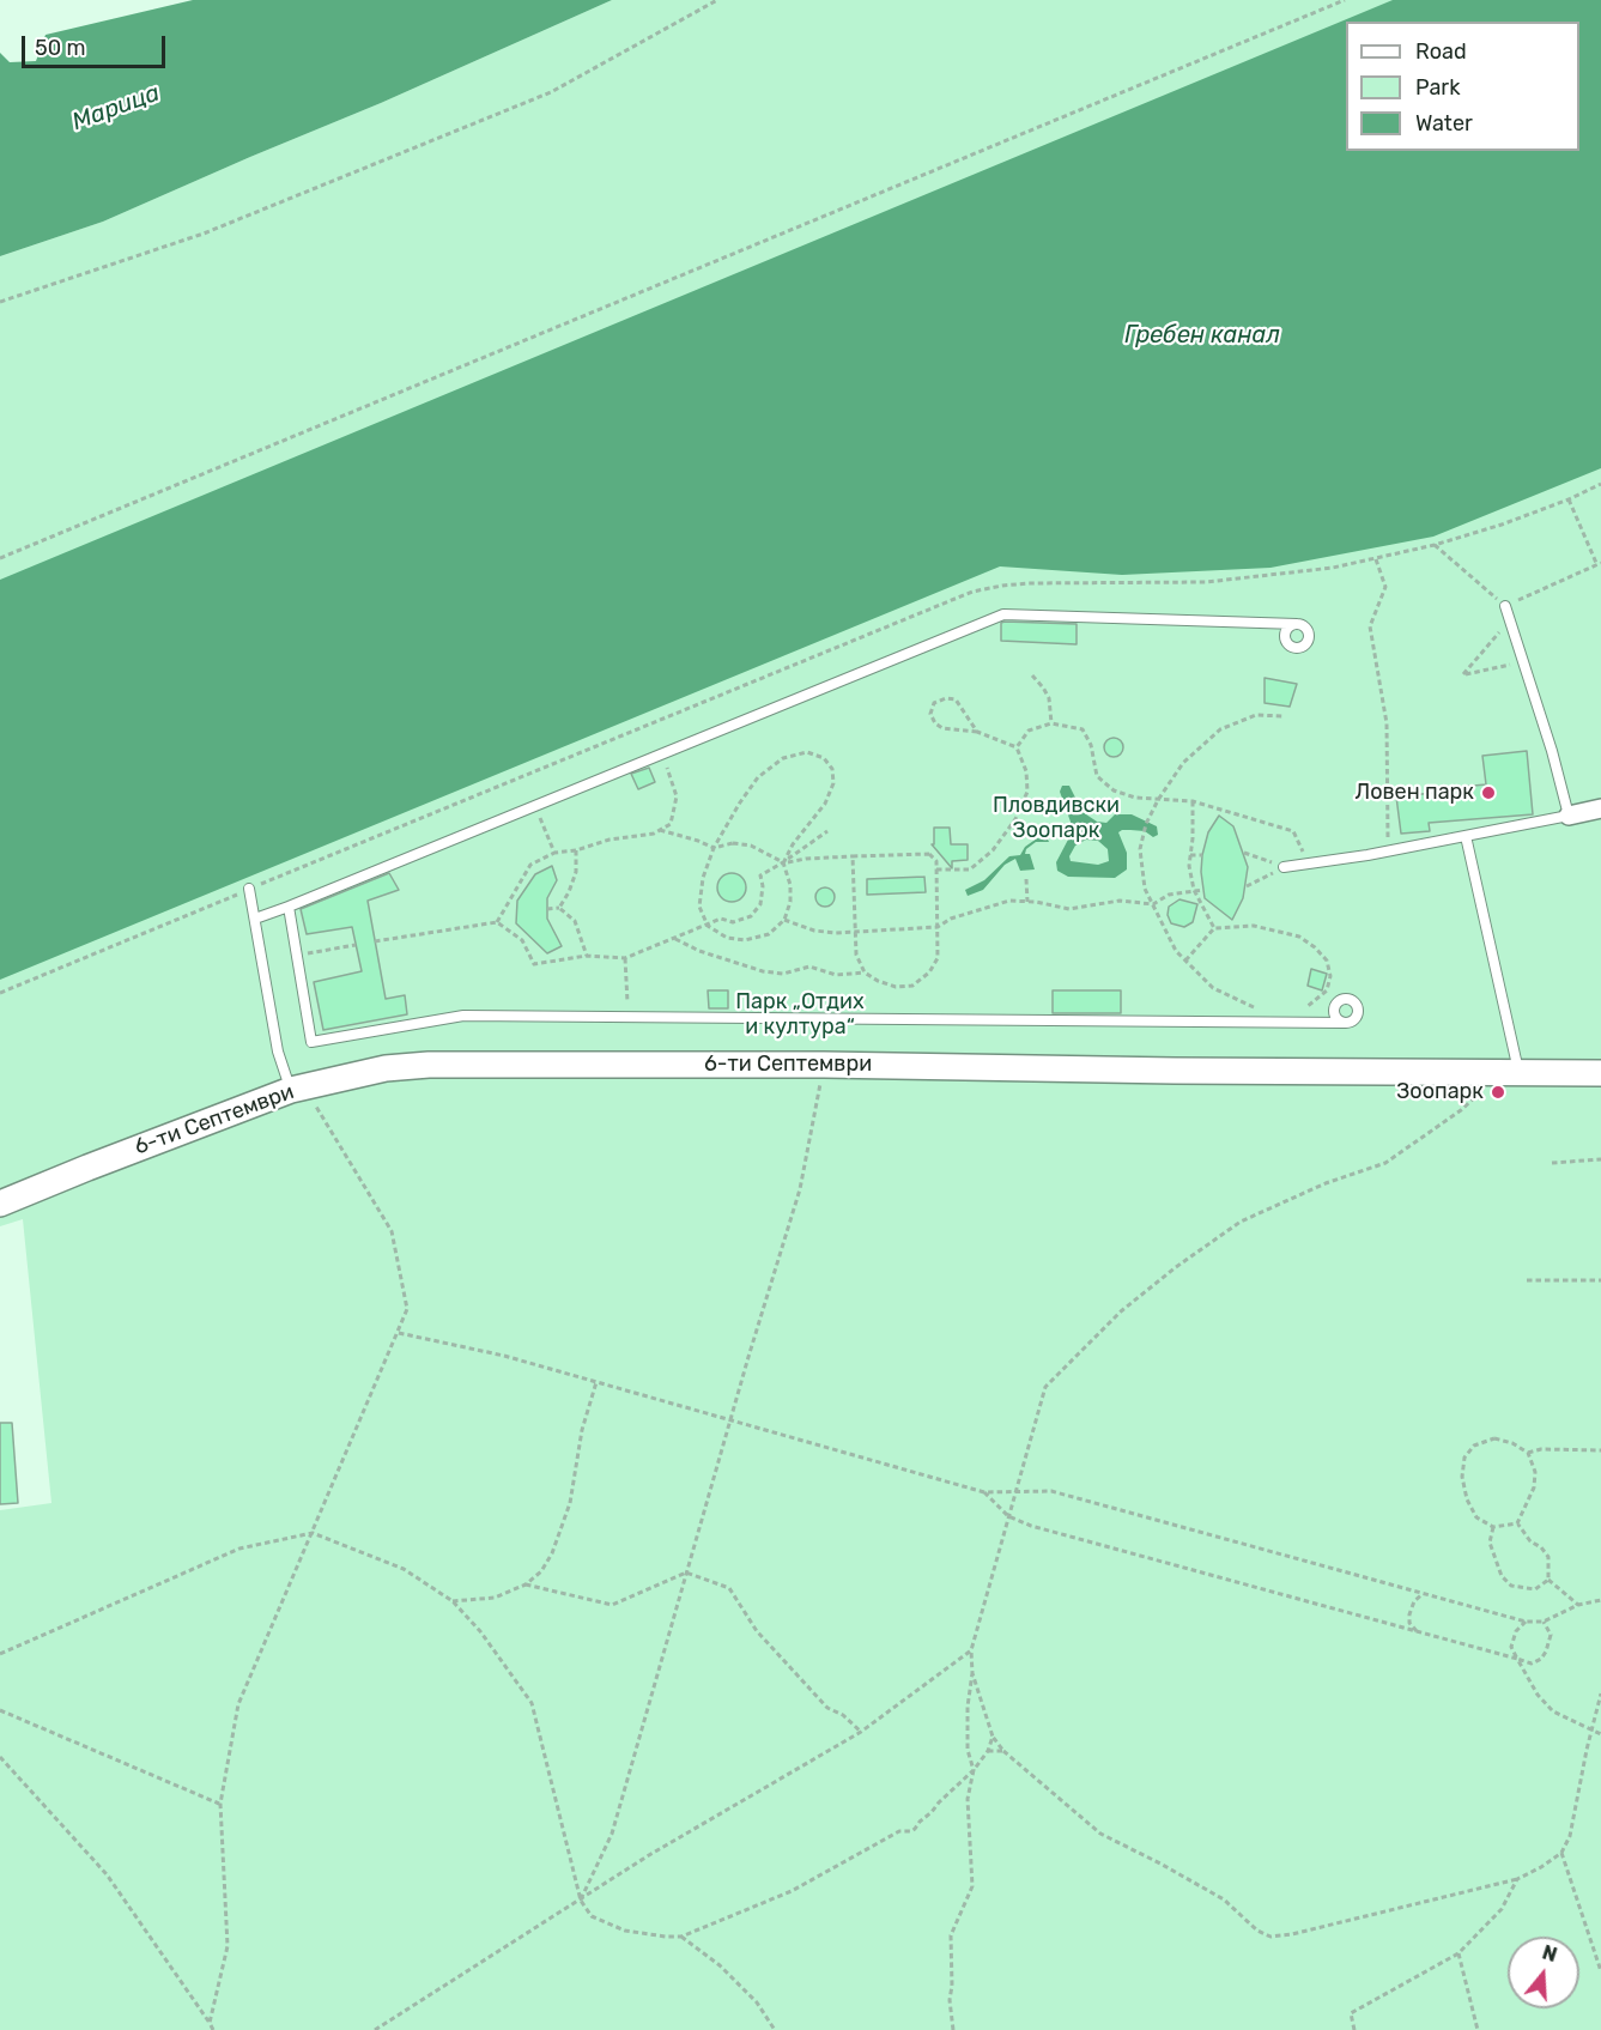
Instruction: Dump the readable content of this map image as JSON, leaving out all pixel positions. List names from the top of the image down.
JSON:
{
  "streets": {
    "street": ["6-ти Септември"]
  },
  "water": ["Марица", "Гребен канал"],
  "parks": ["Пловдивски Зоопарк", "Парк „Отдих и култура“"],
  "places": ["Ловен парк", "Зоопарк"],
  "legend": ["Road", "Park", "Water"],
  "scale_bar": "50 m",
  "north": "top"
}
